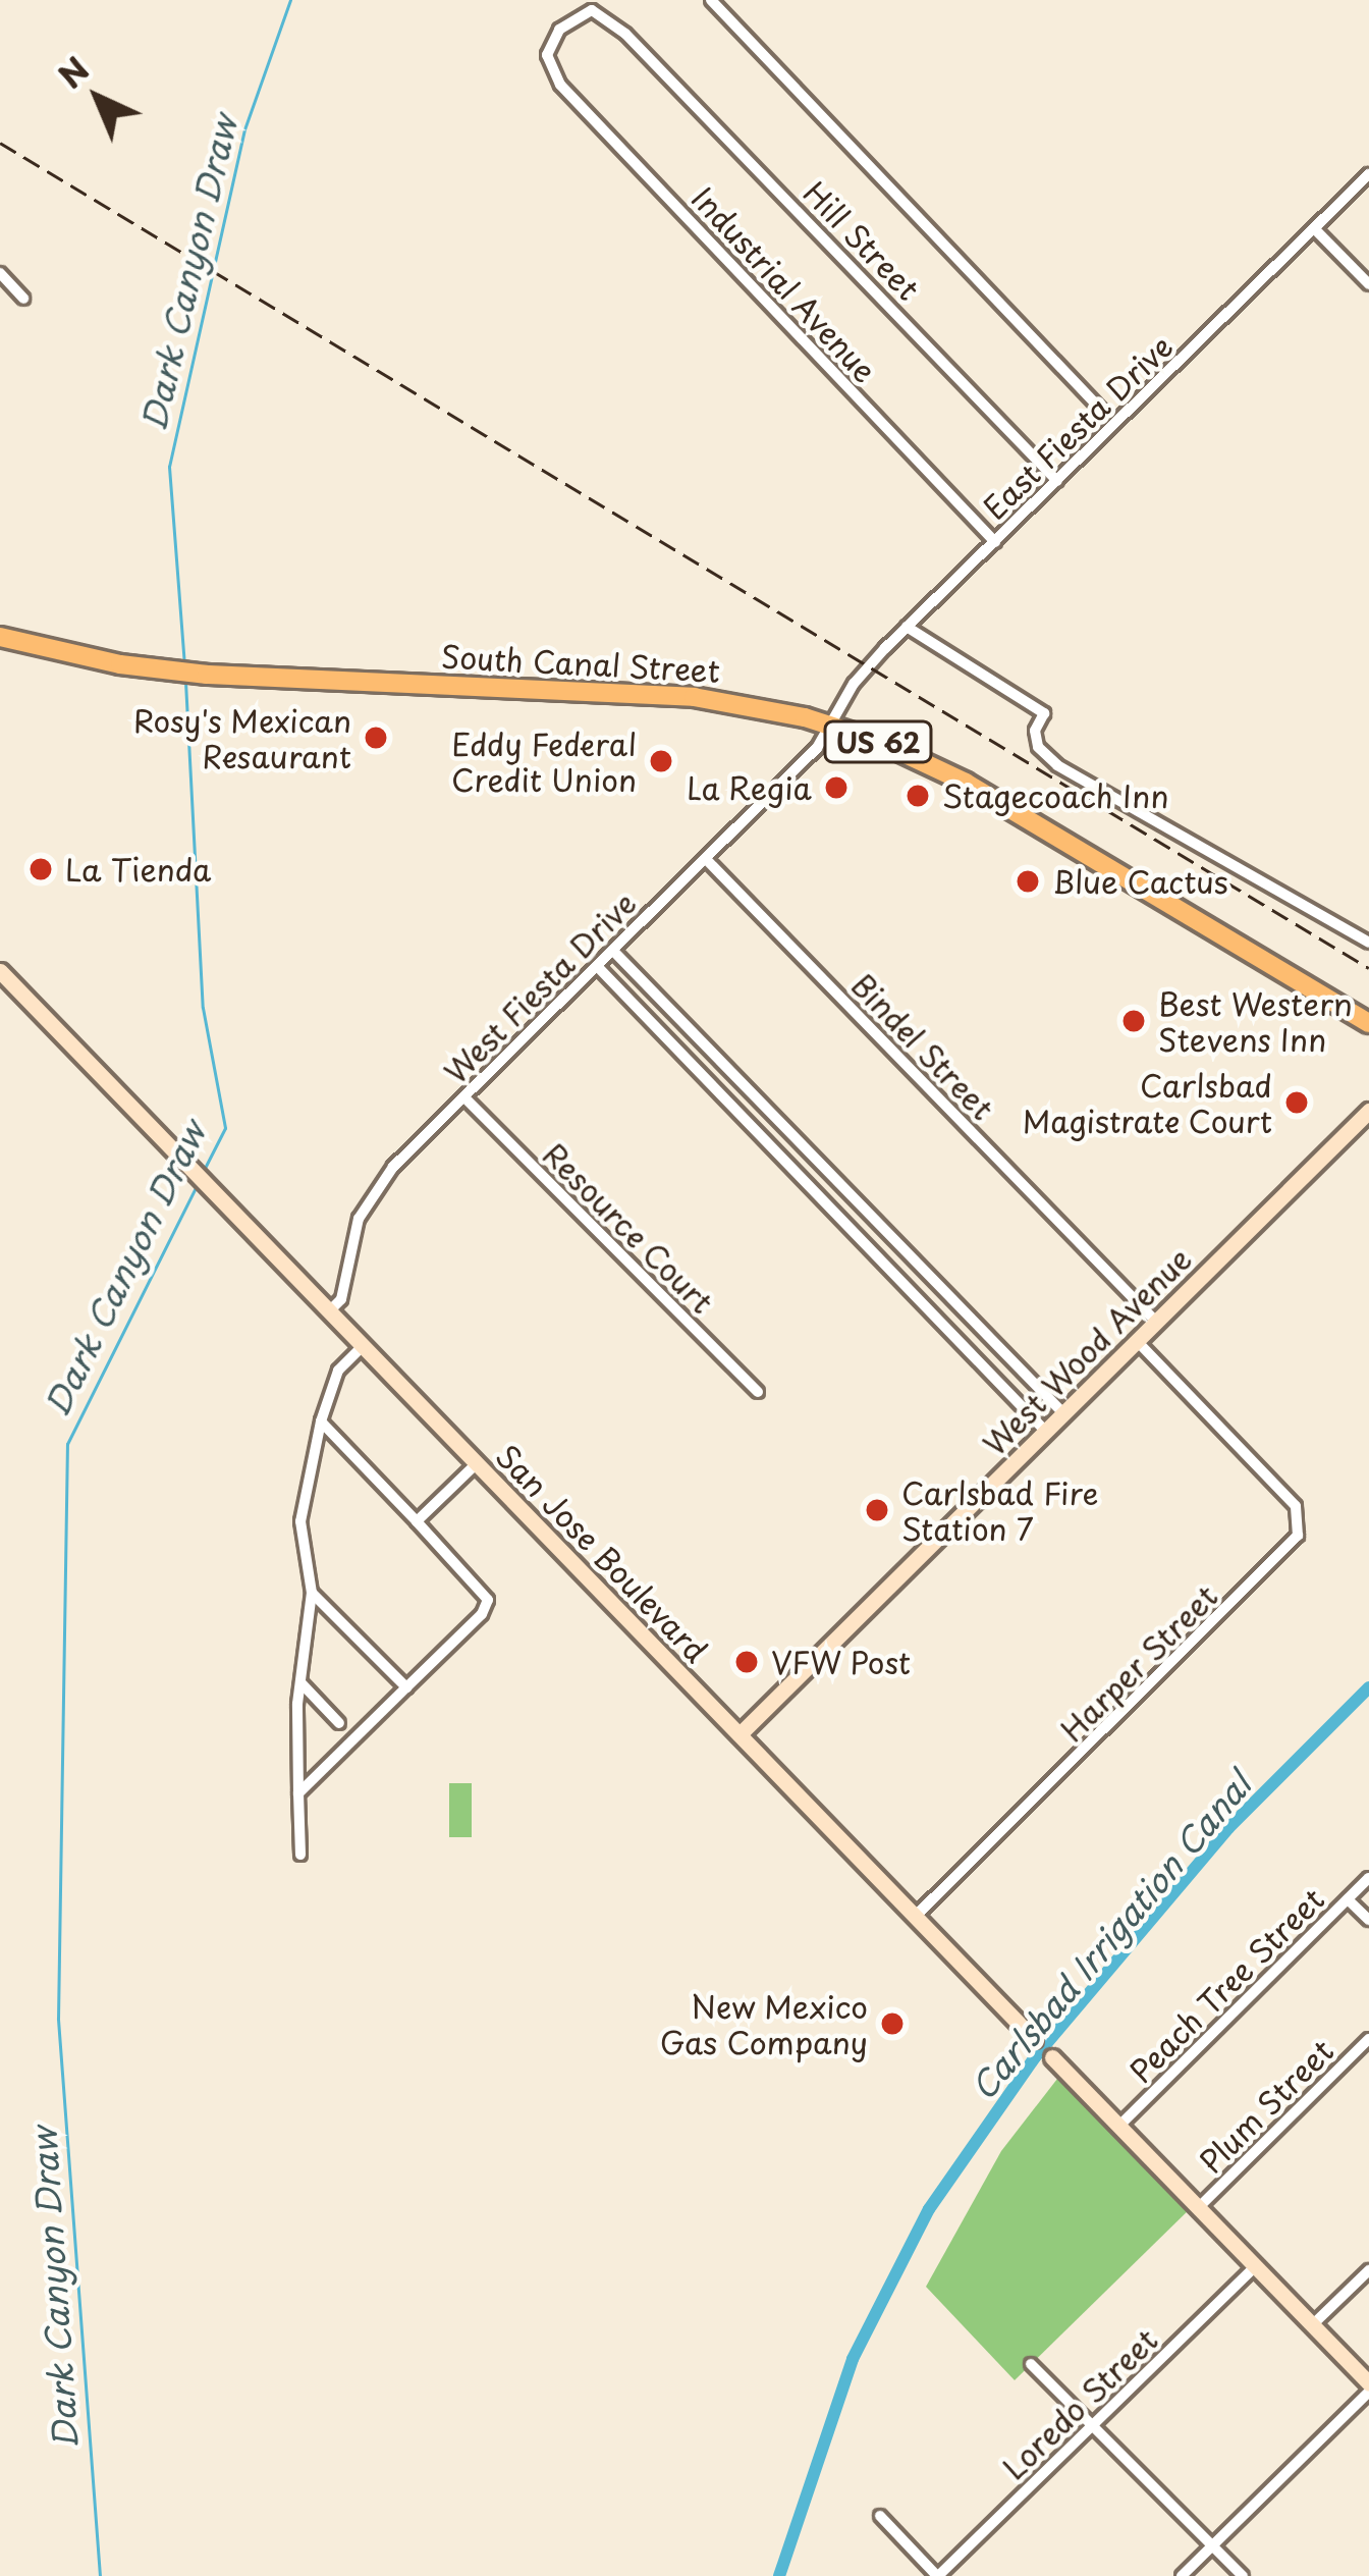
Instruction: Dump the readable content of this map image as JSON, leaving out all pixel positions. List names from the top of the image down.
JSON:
{
  "streets": {
    "highway": ["South Canal Street", "US 62"],
    "street": [
      "Hill Street",
      "Industrial Avenue",
      "East Fiesta Drive",
      "West Fiesta Drive",
      "Bindel Street",
      "Resource Court",
      "West Wood Avenue",
      "San Jose Boulevard",
      "Harper Street",
      "Peach Tree Street",
      "Plum Street",
      "Loredo Street"
    ]
  },
  "crossings": [
    ["Hill Street", "Industrial Avenue"],
    ["Hill Street", "East Fiesta Drive"],
    ["Industrial Avenue", "East Fiesta Drive"],
    ["East Fiesta Drive", "South Canal Street"],
    ["East Fiesta Drive", "West Fiesta Drive"],
    ["South Canal Street", "West Fiesta Drive"],
    ["West Fiesta Drive", "Bindel Street"],
    ["West Fiesta Drive", "Resource Court"],
    ["West Fiesta Drive", "San Jose Boulevard"],
    ["Bindel Street", "West Wood Avenue"],
    ["West Wood Avenue", "San Jose Boulevard"],
    ["West Wood Avenue", "Harper Street"],
    ["San Jose Boulevard", "Harper Street"],
    ["San Jose Boulevard", "Peach Tree Street"],
    ["San Jose Boulevard", "Plum Street"],
    ["San Jose Boulevard", "Loredo Street"]
  ],
  "water": ["Dark Canyon Draw", "Carlsbad Irrigation Canal"],
  "places": [
    "Rosy's Mexican Resaurant",
    "Eddy Federal Credit Union",
    "La Regia",
    "Stagecoach Inn",
    "La Tienda",
    "Blue Cactus",
    "Best Western Stevens Inn",
    "Carlsbad Magistrate Court",
    "Carlsbad Fire Station 7",
    "VFW Post",
    "New Mexico Gas Company"
  ],
  "north": "top left"
}
